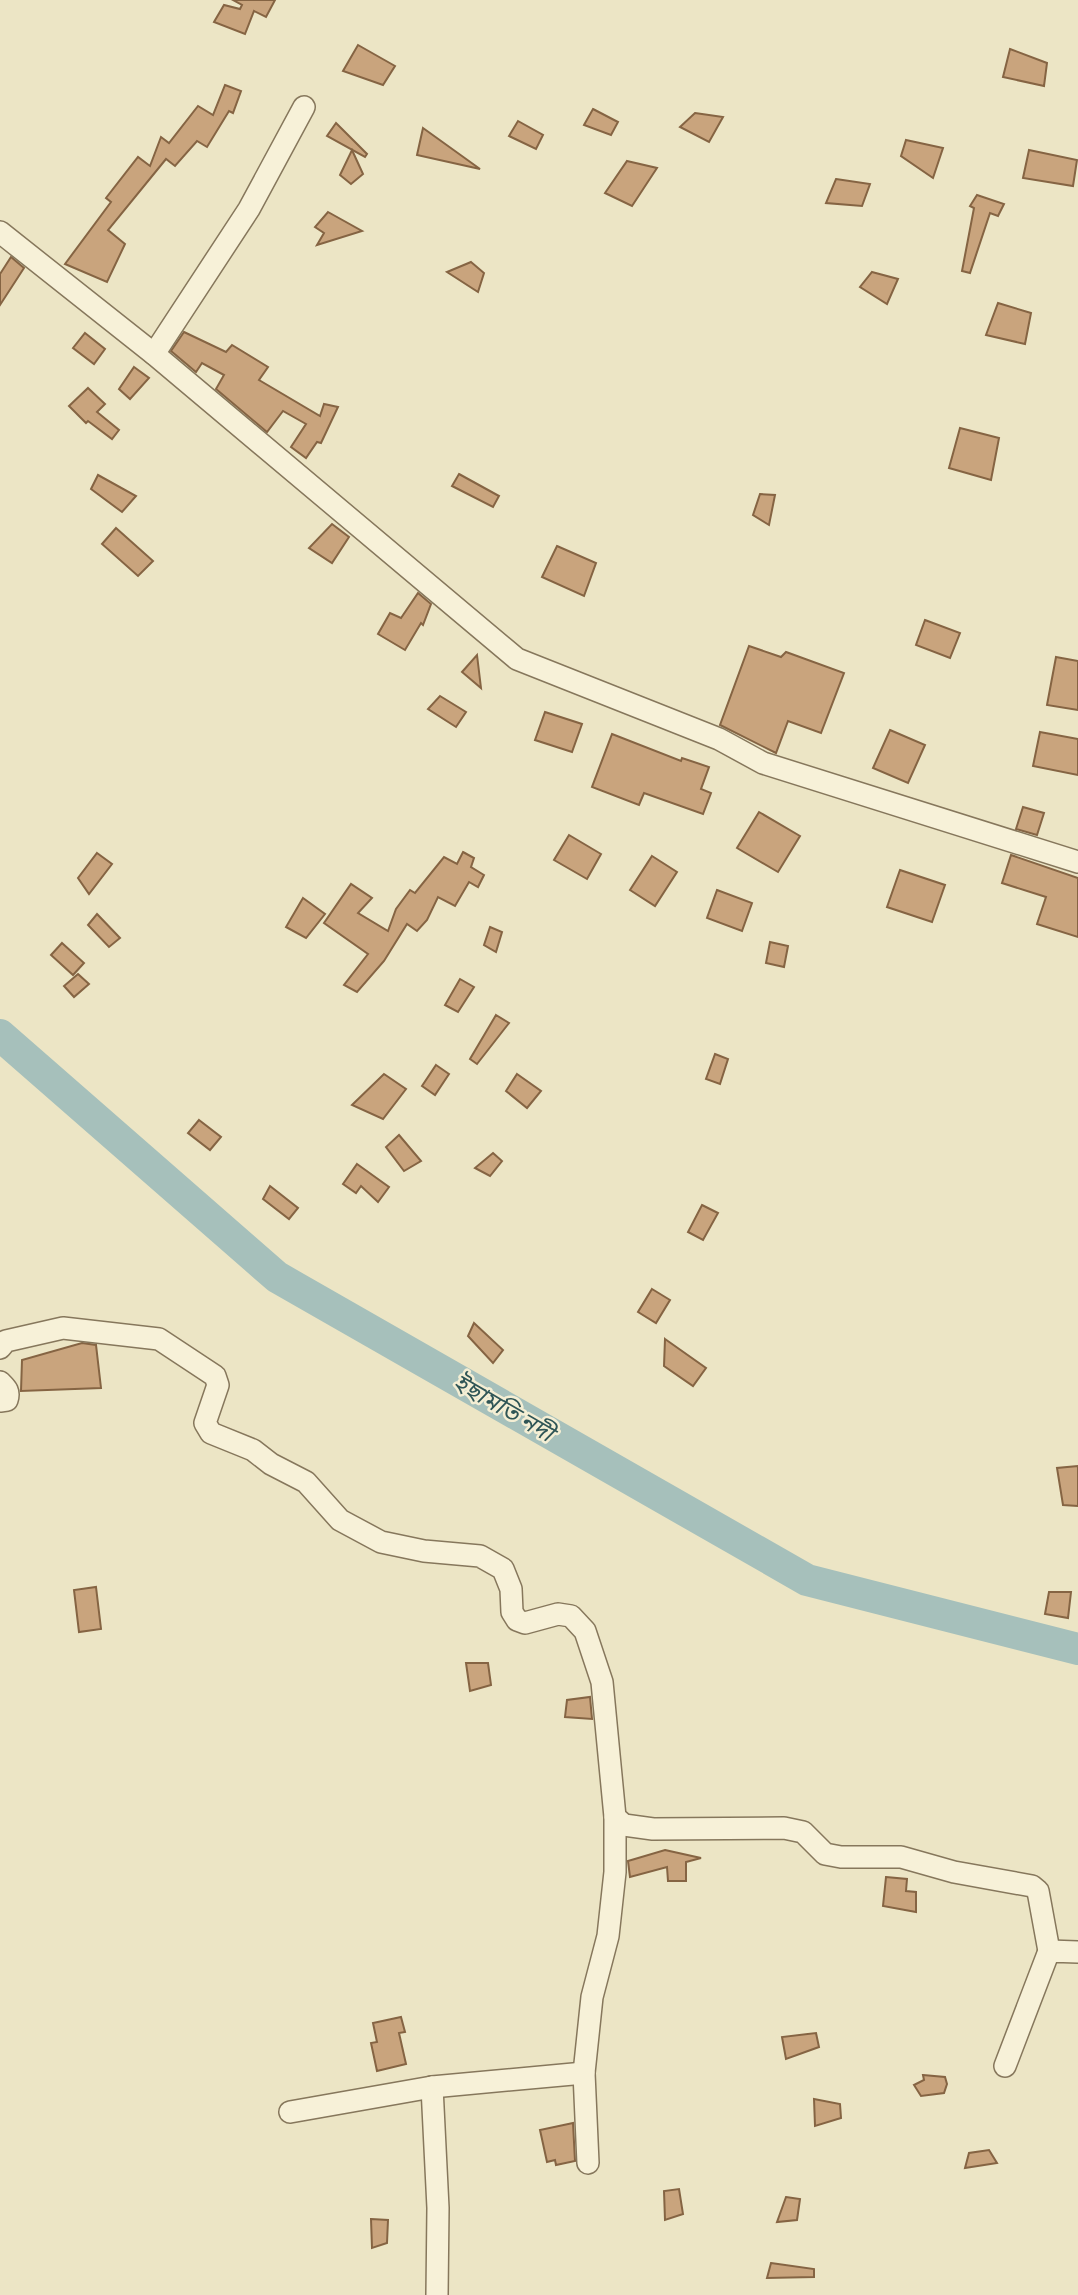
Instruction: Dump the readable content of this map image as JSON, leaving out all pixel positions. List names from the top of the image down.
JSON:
{
  "water": ["ইছামতি নদী"]
}
